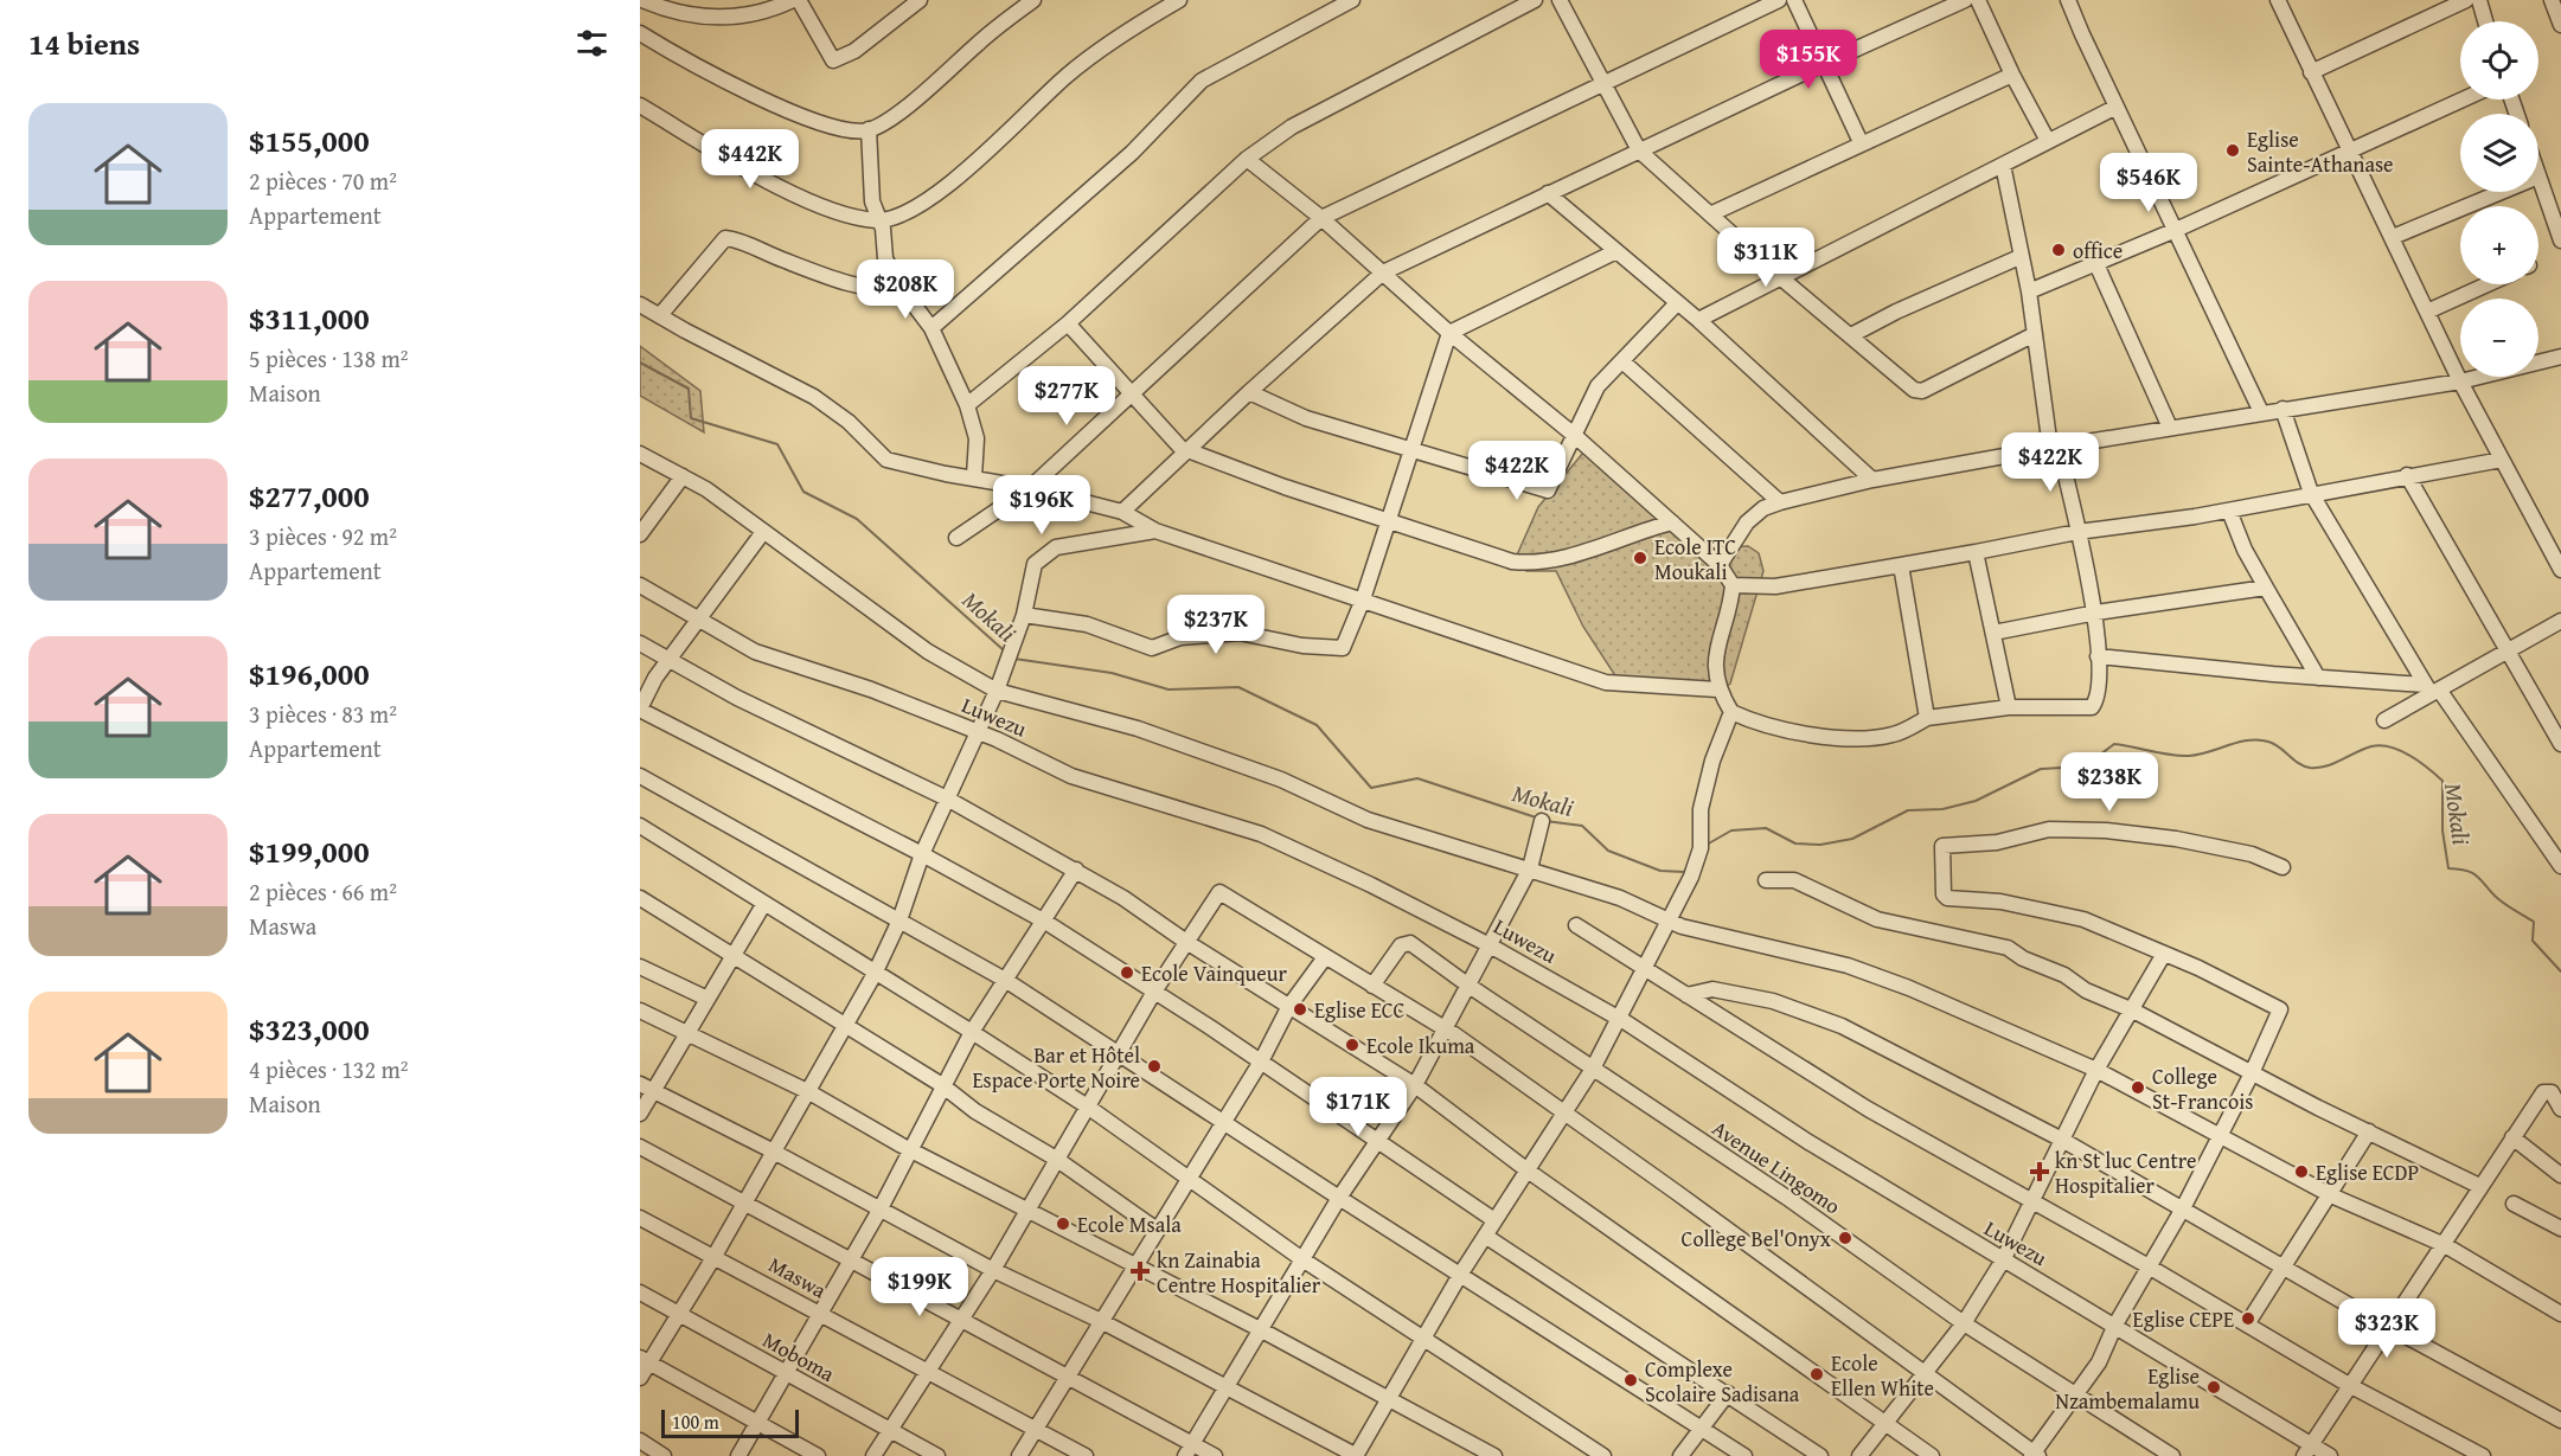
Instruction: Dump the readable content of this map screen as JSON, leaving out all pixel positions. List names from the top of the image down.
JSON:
{
  "streets": {
    "street": [
      "Luwezu",
      "Avenue Lingomo",
      "Maswa",
      "Moboma"
    ]
  },
  "water": ["Mokali"],
  "places": {
    "other": [
      "Eglise Sainte-Athanase",
      "office",
      "Ecole ITC Moukali",
      "Ecole Vainqueur",
      "Eglise ECC",
      "Ecole Ikuma",
      "Bar et Hôtel Espace Porte Noire",
      "College St-Francois",
      "Eglise ECDP",
      "Ecole Msala",
      "College Bel'Onyx",
      "Eglise CEPE",
      "Ecole Ellen White",
      "Complexe Scolaire Sadisana",
      "Eglise Nzambemalamu"
    ],
    "health": ["kn St luc Centre Hospitalier", "kn Zainabia Centre Hospitalier"]
  },
  "scale_bar": "100 m",
  "page": {
    "heading": "14 biens",
    "map_buttons": ["+", "−"],
    "price": [
      "$155K",
      "$442K",
      "$546K",
      "$311K",
      "$208K",
      "$277K",
      "$422K",
      "$422K",
      "$196K",
      "$237K",
      "$238K",
      "$171K",
      "$199K",
      "$323K"
    ],
    "list": [
      {
        "name": "$155,000",
        "note": "2 pièces · 70 m² · Appartement"
      },
      {
        "name": "$311,000",
        "note": "5 pièces · 138 m² · Maison"
      },
      {
        "name": "$277,000",
        "note": "3 pièces · 92 m² · Appartement"
      },
      {
        "name": "$196,000",
        "note": "3 pièces · 83 m² · Appartement"
      },
      {
        "name": "$199,000",
        "note": "2 pièces · 66 m² · Maswa"
      },
      {
        "name": "$323,000",
        "note": "4 pièces · 132 m² · Maison"
      }
    ],
    "scale": "100 m"
  }
}
